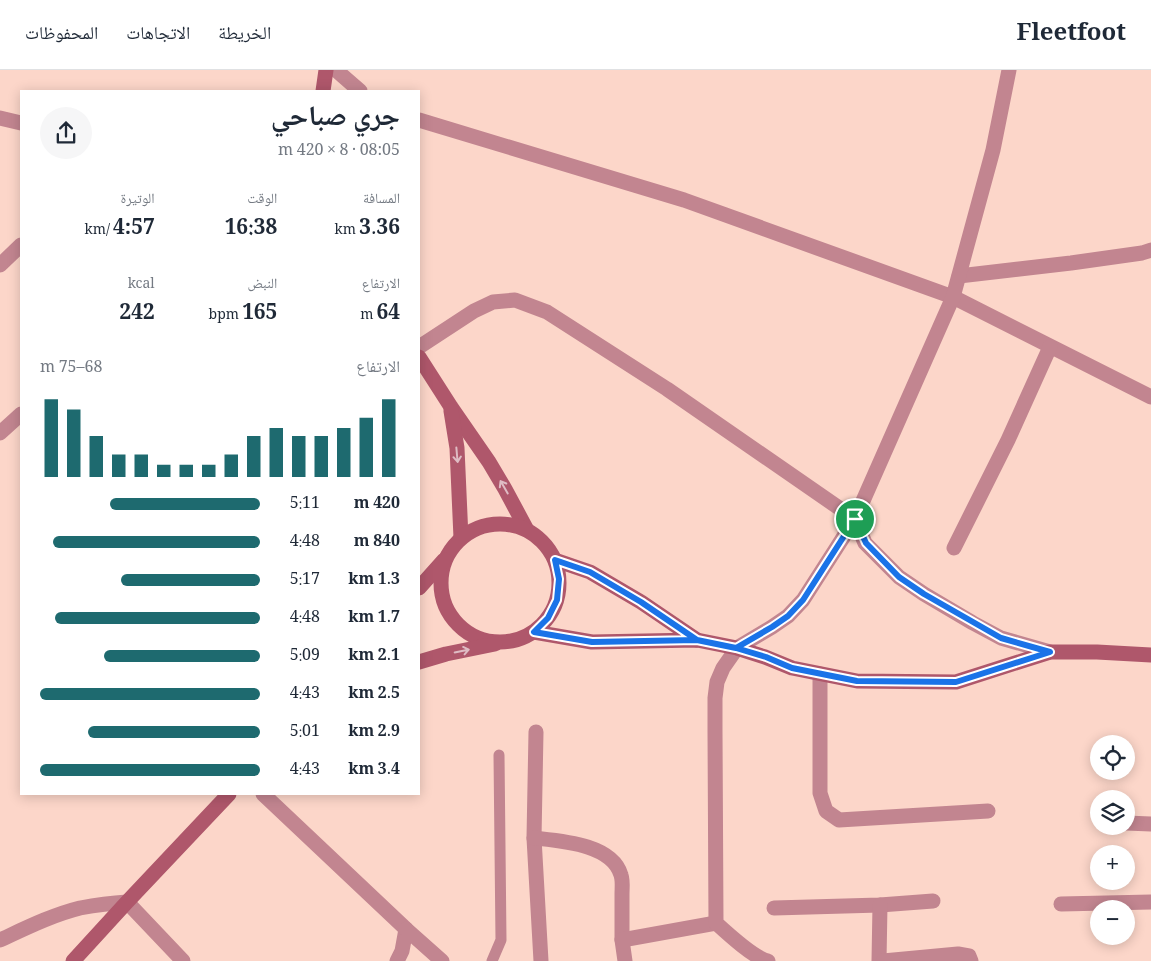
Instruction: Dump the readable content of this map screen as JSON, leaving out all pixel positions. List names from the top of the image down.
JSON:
{
  "page": {
    "header": "Fleetfoot",
    "nav": ["الخريطة", "الاتجاهات", "المحفوظات"],
    "heading": ["جري صباحي", "08:05 · 8 × 420 m"],
    "stats": [
      ["المسافة", "3.36 km"],
      ["الوقت", "16:38"],
      ["الوتيرة", "4:57 /km"],
      ["الارتفاع", "64 m"],
      ["النبض", "165 bpm"],
      ["kcal", "242"]
    ],
    "chart": ["الارتفاع", "68–75 m"],
    "list": [
      {
        "name": "420 m",
        "note": "5:11"
      },
      {
        "name": "840 m",
        "note": "4:48"
      },
      {
        "name": "1.3 km",
        "note": "5:17"
      },
      {
        "name": "1.7 km",
        "note": "4:48"
      },
      {
        "name": "2.1 km",
        "note": "5:09"
      },
      {
        "name": "2.5 km",
        "note": "4:43"
      },
      {
        "name": "2.9 km",
        "note": "5:01"
      },
      {
        "name": "3.4 km",
        "note": "4:43"
      }
    ],
    "map_buttons": ["+", "−"]
  }
}
